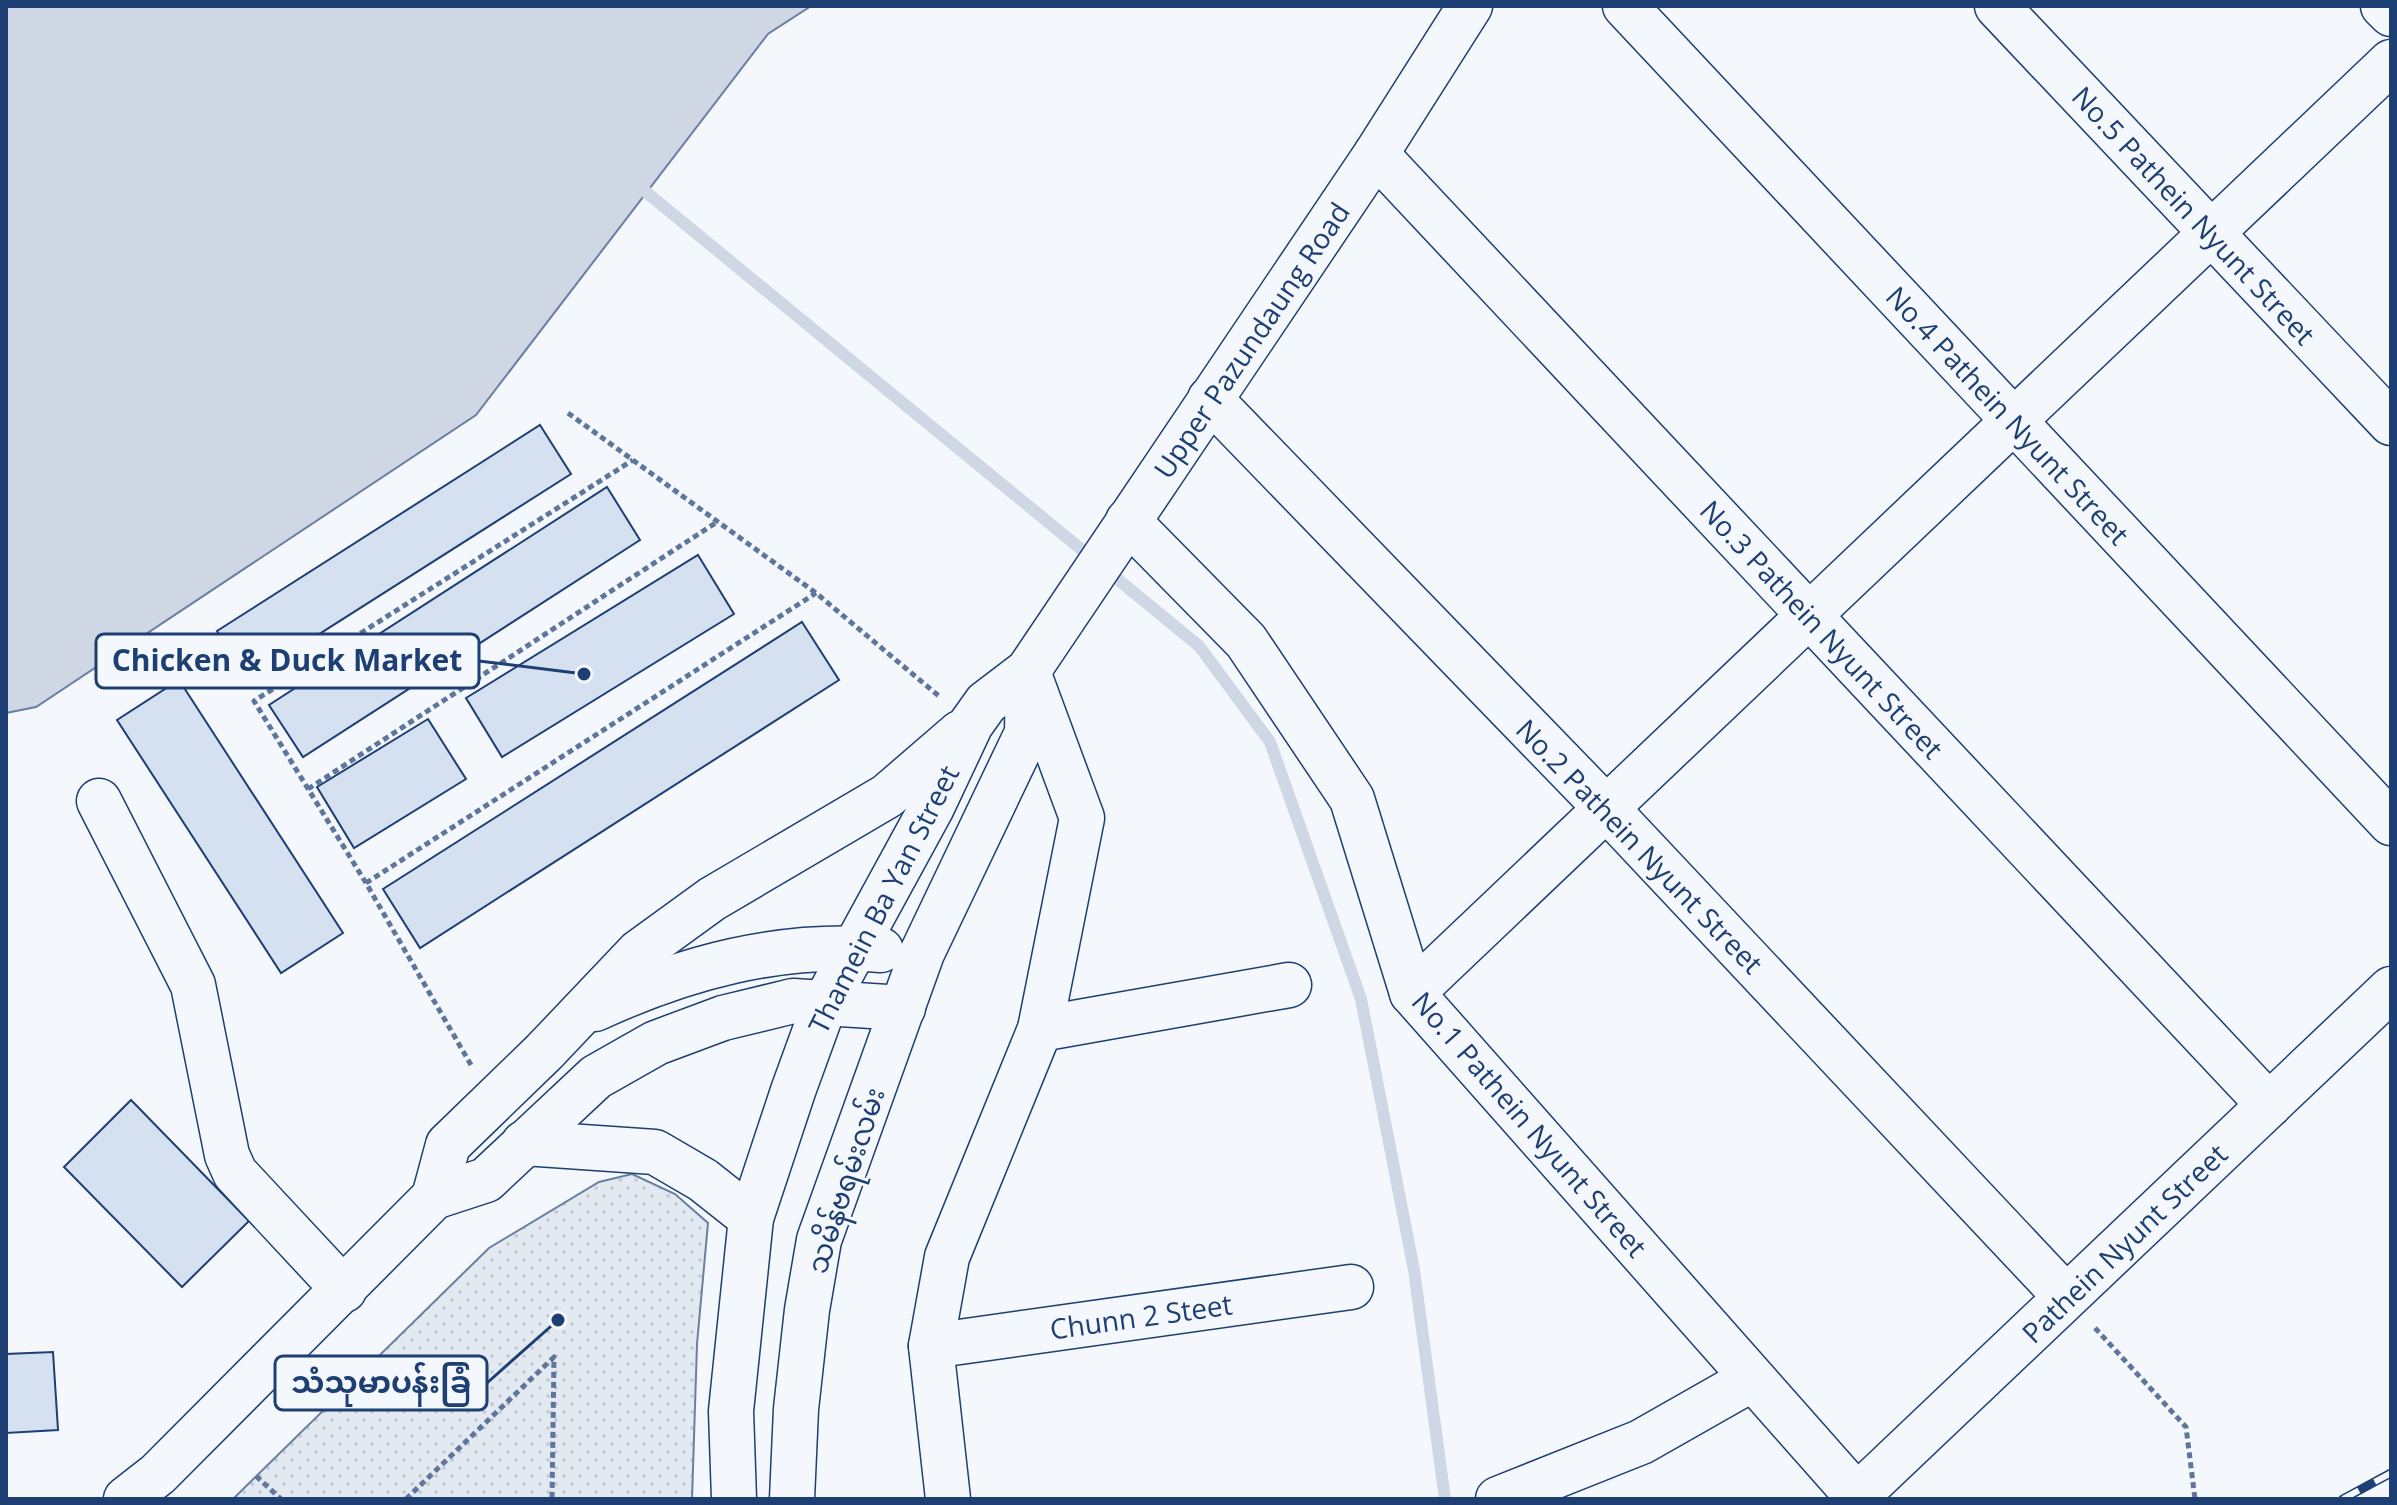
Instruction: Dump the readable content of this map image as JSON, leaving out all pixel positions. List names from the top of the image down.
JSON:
{
  "streets": {
    "street": [
      "No.5 Pathein Nyunt Street",
      "Upper Pazundaung Road",
      "No.4 Pathein Nyunt Street",
      "No.3 Pathein Nyunt Street",
      "No.2 Pathein Nyunt Street",
      "Thamein Ba Yan Street",
      "No.1 Pathein Nyunt Street",
      "သမိန်ဗရမ်းလမ်း",
      "Pathein Nyunt Street",
      "Chunn 2 Steet"
    ]
  },
  "crossings": [
    ["Upper Pazundaung Road", "No.3 Pathein Nyunt Street"],
    ["Upper Pazundaung Road", "No.2 Pathein Nyunt Street"],
    ["Upper Pazundaung Road", "No.1 Pathein Nyunt Street"],
    ["Upper Pazundaung Road", "သမိန်ဗရမ်းလမ်း"],
    ["No.3 Pathein Nyunt Street", "Pathein Nyunt Street"],
    ["No.2 Pathein Nyunt Street", "Pathein Nyunt Street"],
    ["No.1 Pathein Nyunt Street", "Pathein Nyunt Street"]
  ],
  "places": ["Chicken & Duck Market", "သံသုမာပန်းခြံ"]
}
